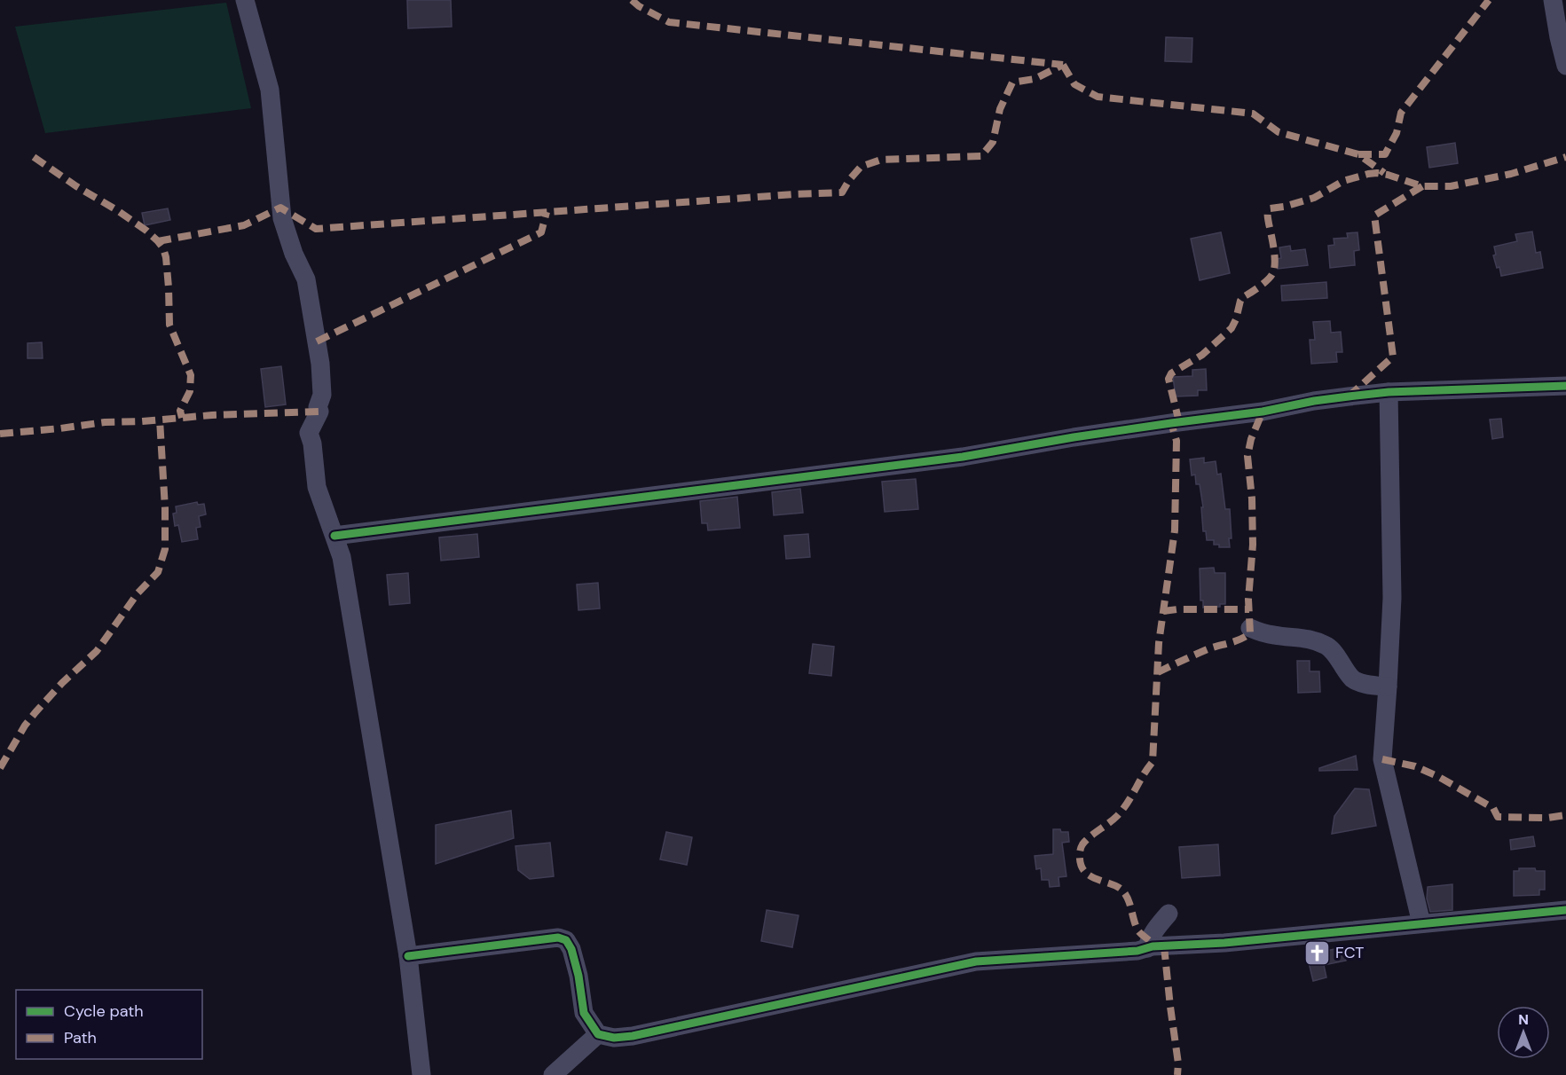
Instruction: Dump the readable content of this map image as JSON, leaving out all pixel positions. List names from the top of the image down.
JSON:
{
  "places": {
    "church": ["FCT"]
  },
  "legend": ["Cycle path", "Path"],
  "north": "top"
}
